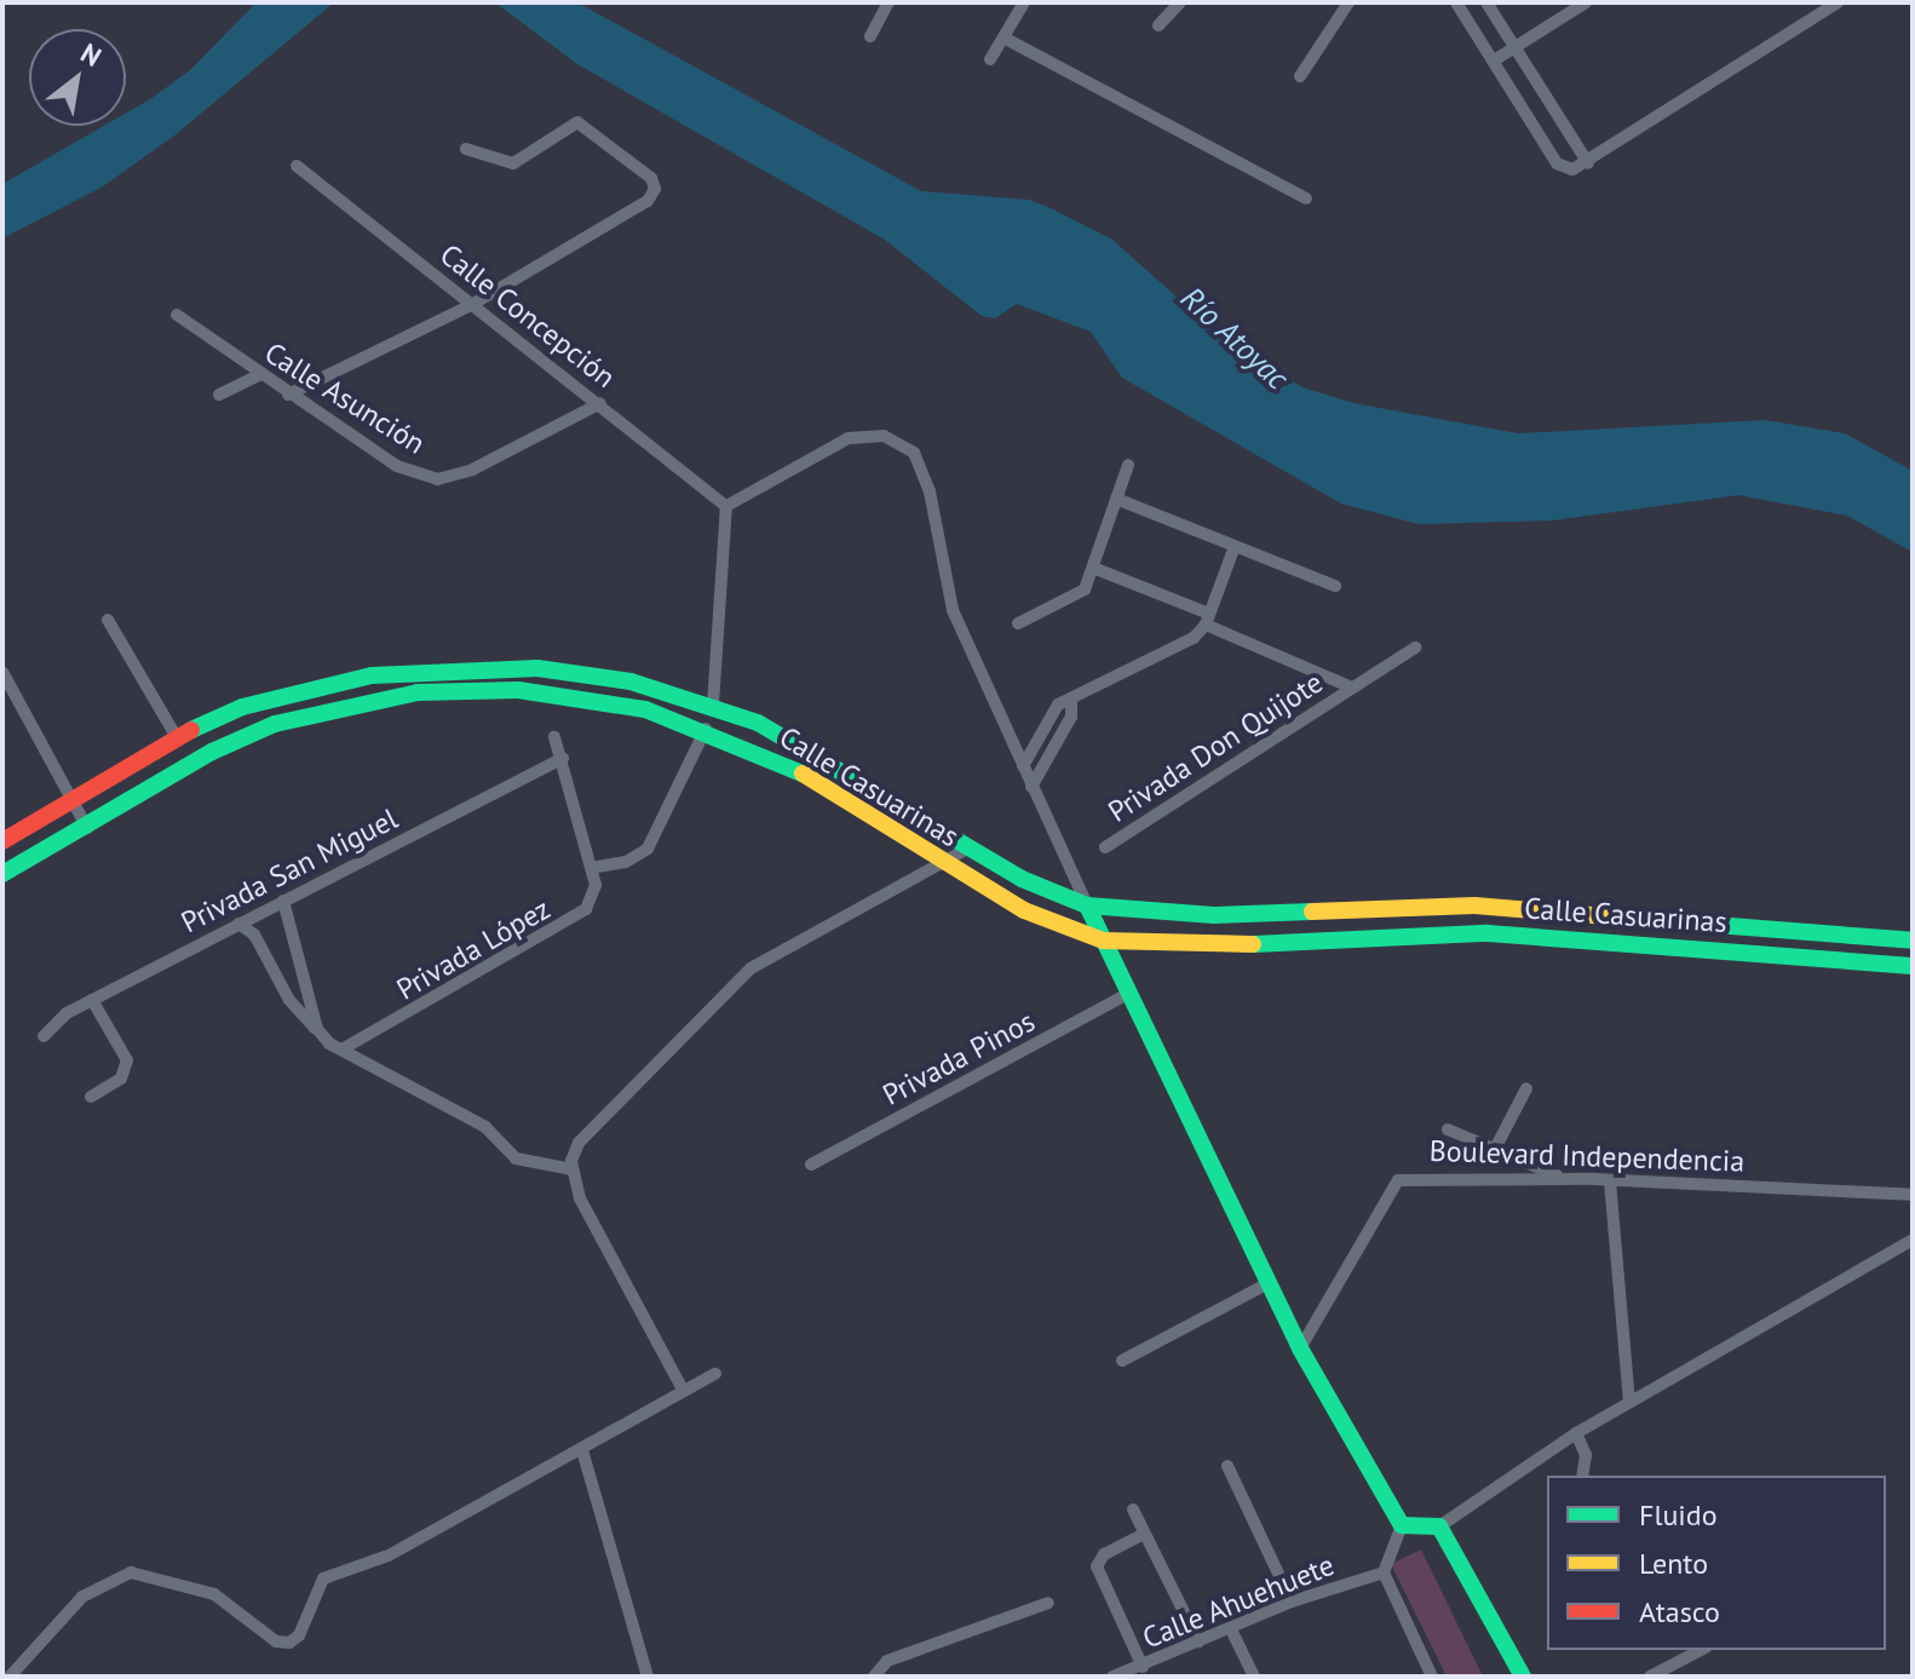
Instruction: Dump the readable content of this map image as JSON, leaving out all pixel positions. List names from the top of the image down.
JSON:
{
  "streets": {
    "main road": ["Calle Casuarinas"],
    "street": [
      "Calle Concepción",
      "Calle Asunción",
      "Privada Don Quijote",
      "Privada San Miguel",
      "Privada López",
      "Privada Pinos",
      "Boulevard Independencia",
      "Calle Ahuehuete"
    ]
  },
  "crossings": [
    ["Calle Concepción", "Calle Asunción"]
  ],
  "water": ["Río Atoyac"],
  "legend": ["Fluido", "Lento", "Atasco"],
  "north": "top right"
}
